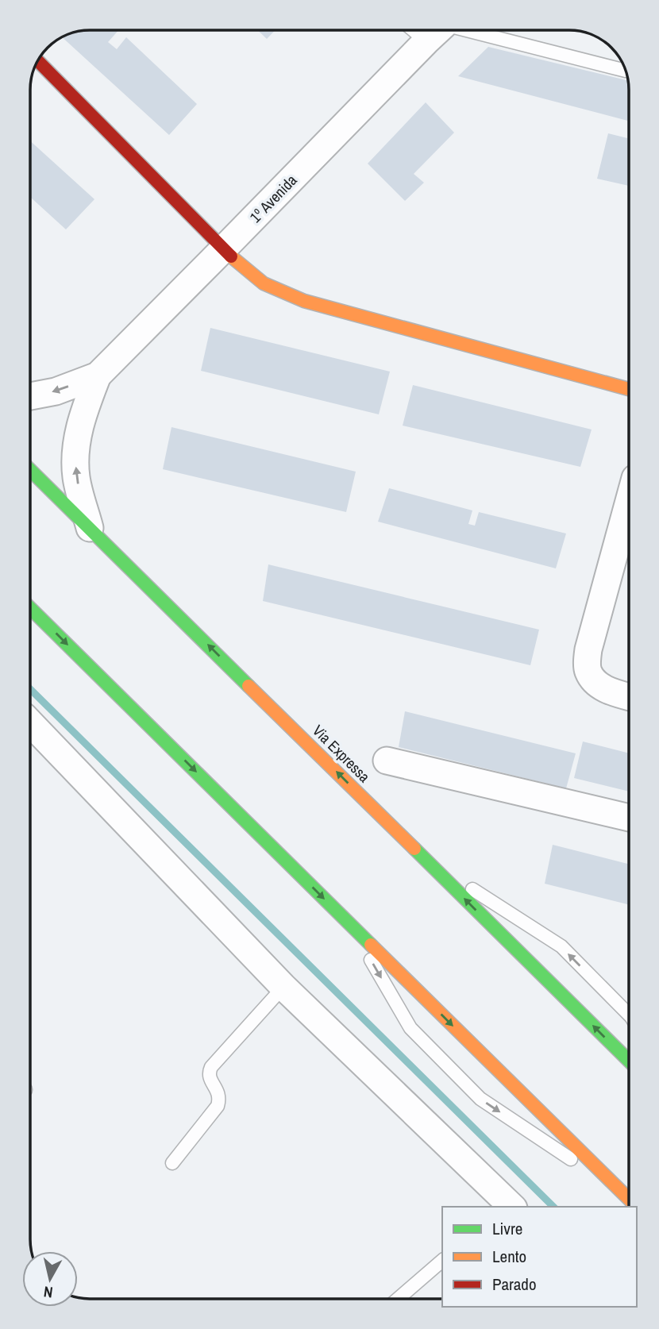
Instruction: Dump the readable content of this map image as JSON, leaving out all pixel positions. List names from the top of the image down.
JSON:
{
  "streets": {
    "main road": ["Via Expressa"],
    "street": ["1º Avenida"]
  },
  "legend": ["Livre", "Lento", "Parado"],
  "north": "bottom"
}
